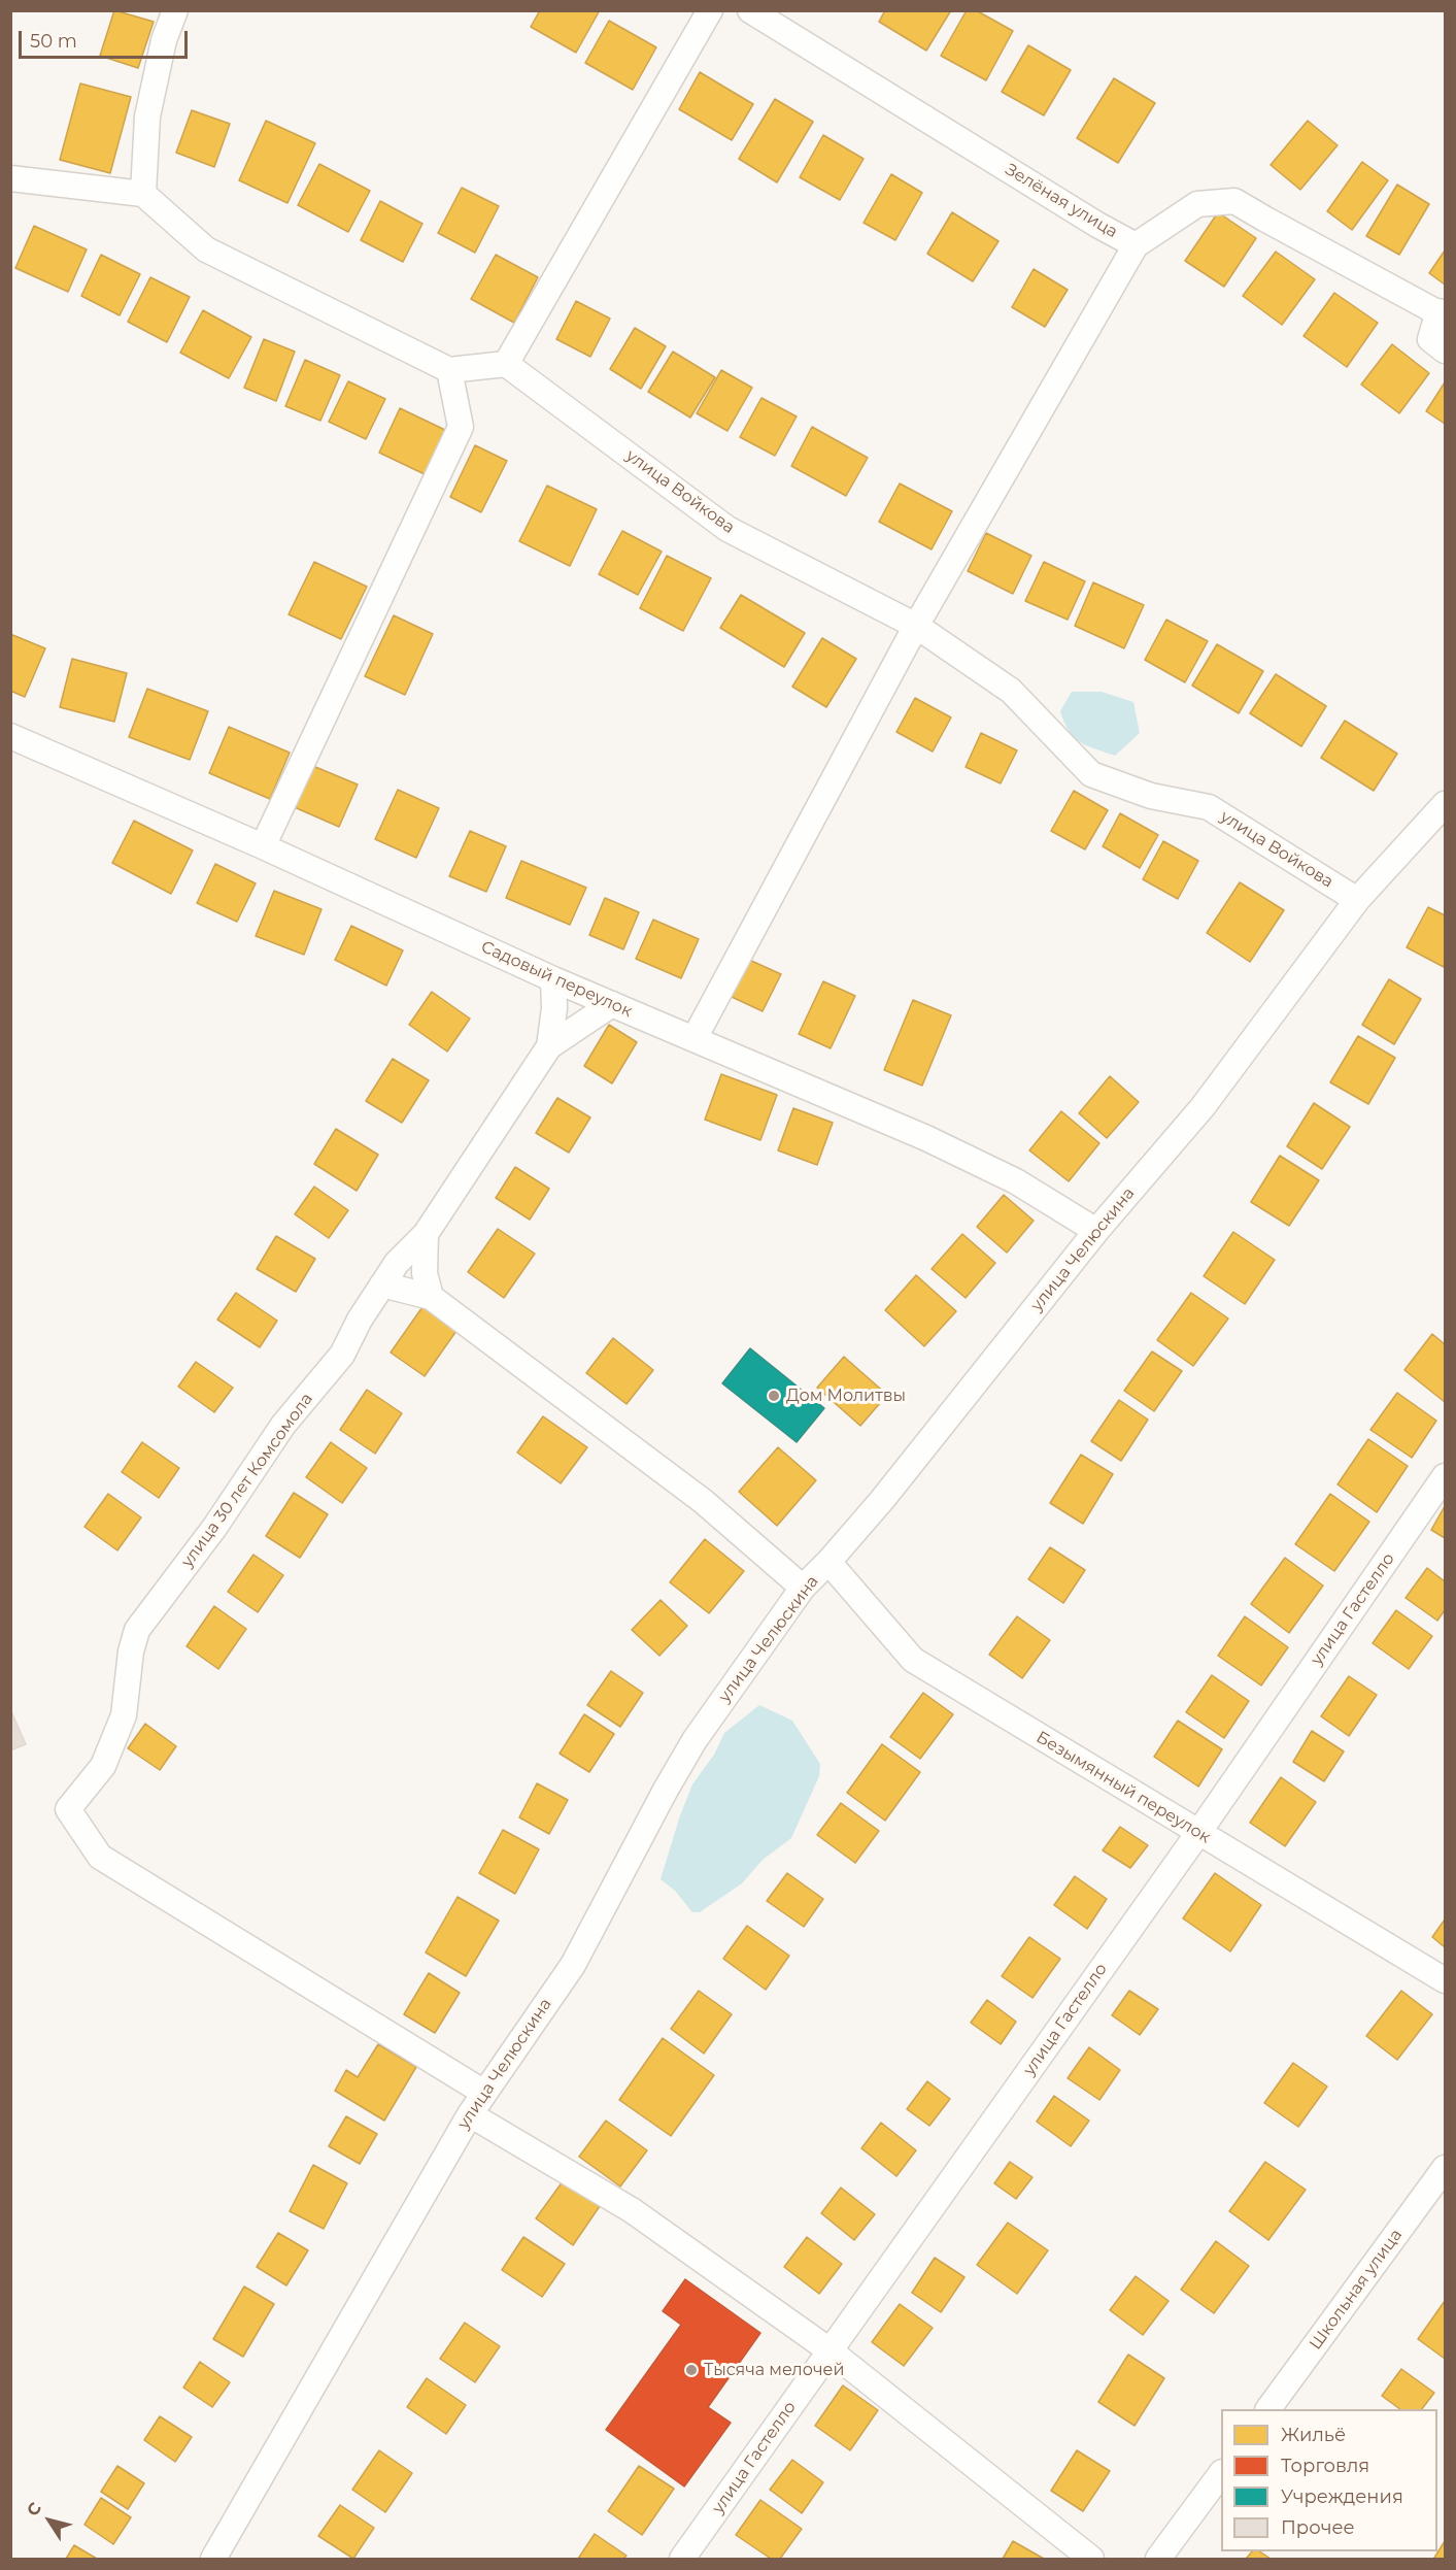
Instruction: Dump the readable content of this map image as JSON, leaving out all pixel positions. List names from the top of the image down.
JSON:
{
  "streets": {
    "street": [
      "Зелёная улица",
      "улица Войкова",
      "Садовый переулок",
      "улица Челюскина",
      "улица 30 лет Комсомола",
      "улица Гастелло",
      "Безымянный переулок",
      "Школьная улица"
    ]
  },
  "crossings": [
    ["улица Войкова", "улица Челюскина"],
    ["Садовый переулок", "улица Челюскина"],
    ["Садовый переулок", "улица 30 лет Комсомола"],
    ["улица Челюскина", "улица 30 лет Комсомола"],
    ["улица Челюскина", "Безымянный переулок"],
    ["улица Гастелло", "Безымянный переулок"]
  ],
  "places": ["Дом Молитвы", "Тысяча мелочей"],
  "legend": [
    "Жильё",
    "Торговля",
    "Учреждения",
    "Прочее"
  ],
  "scale_bar": "50 m",
  "north": "top left"
}
